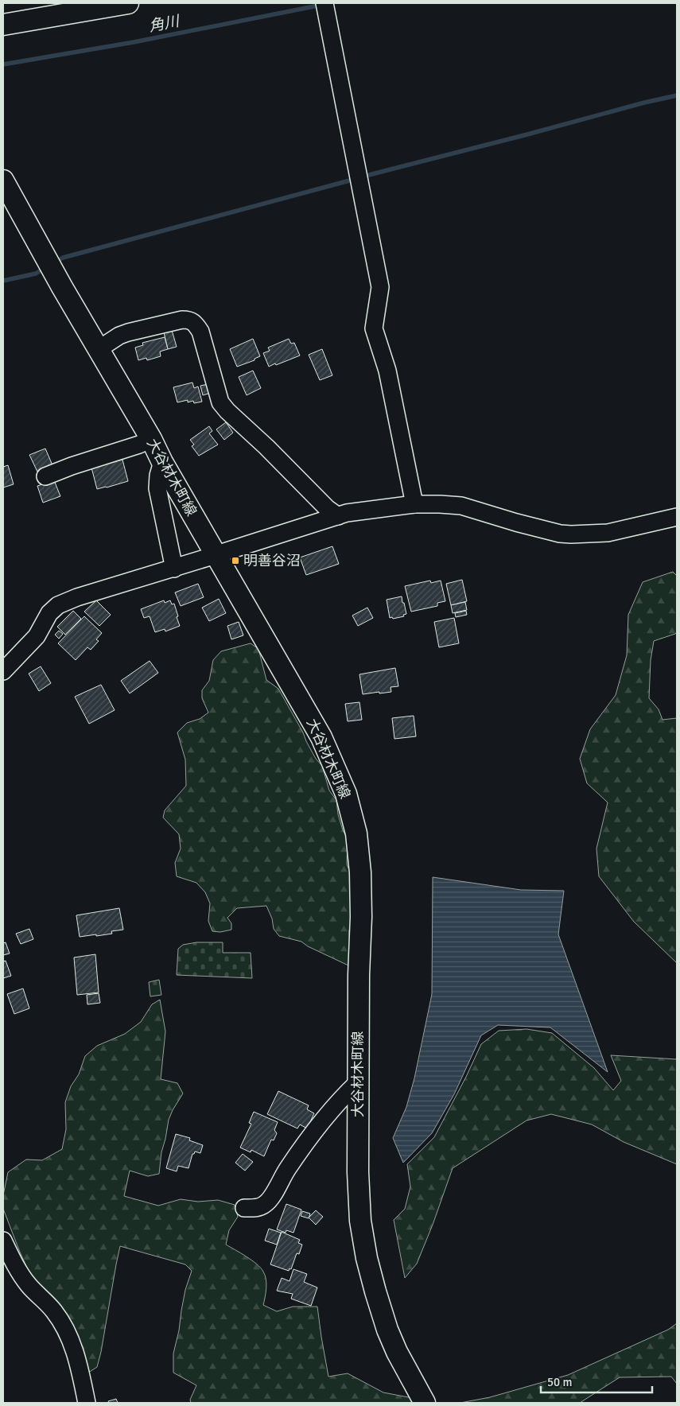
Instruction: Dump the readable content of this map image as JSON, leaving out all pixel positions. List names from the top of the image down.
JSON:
{
  "streets": {
    "main road": ["大谷材木町線"]
  },
  "water": ["角川"],
  "places": {
    "transit": ["明善谷沼"]
  },
  "scale_bar": "50 m"
}
